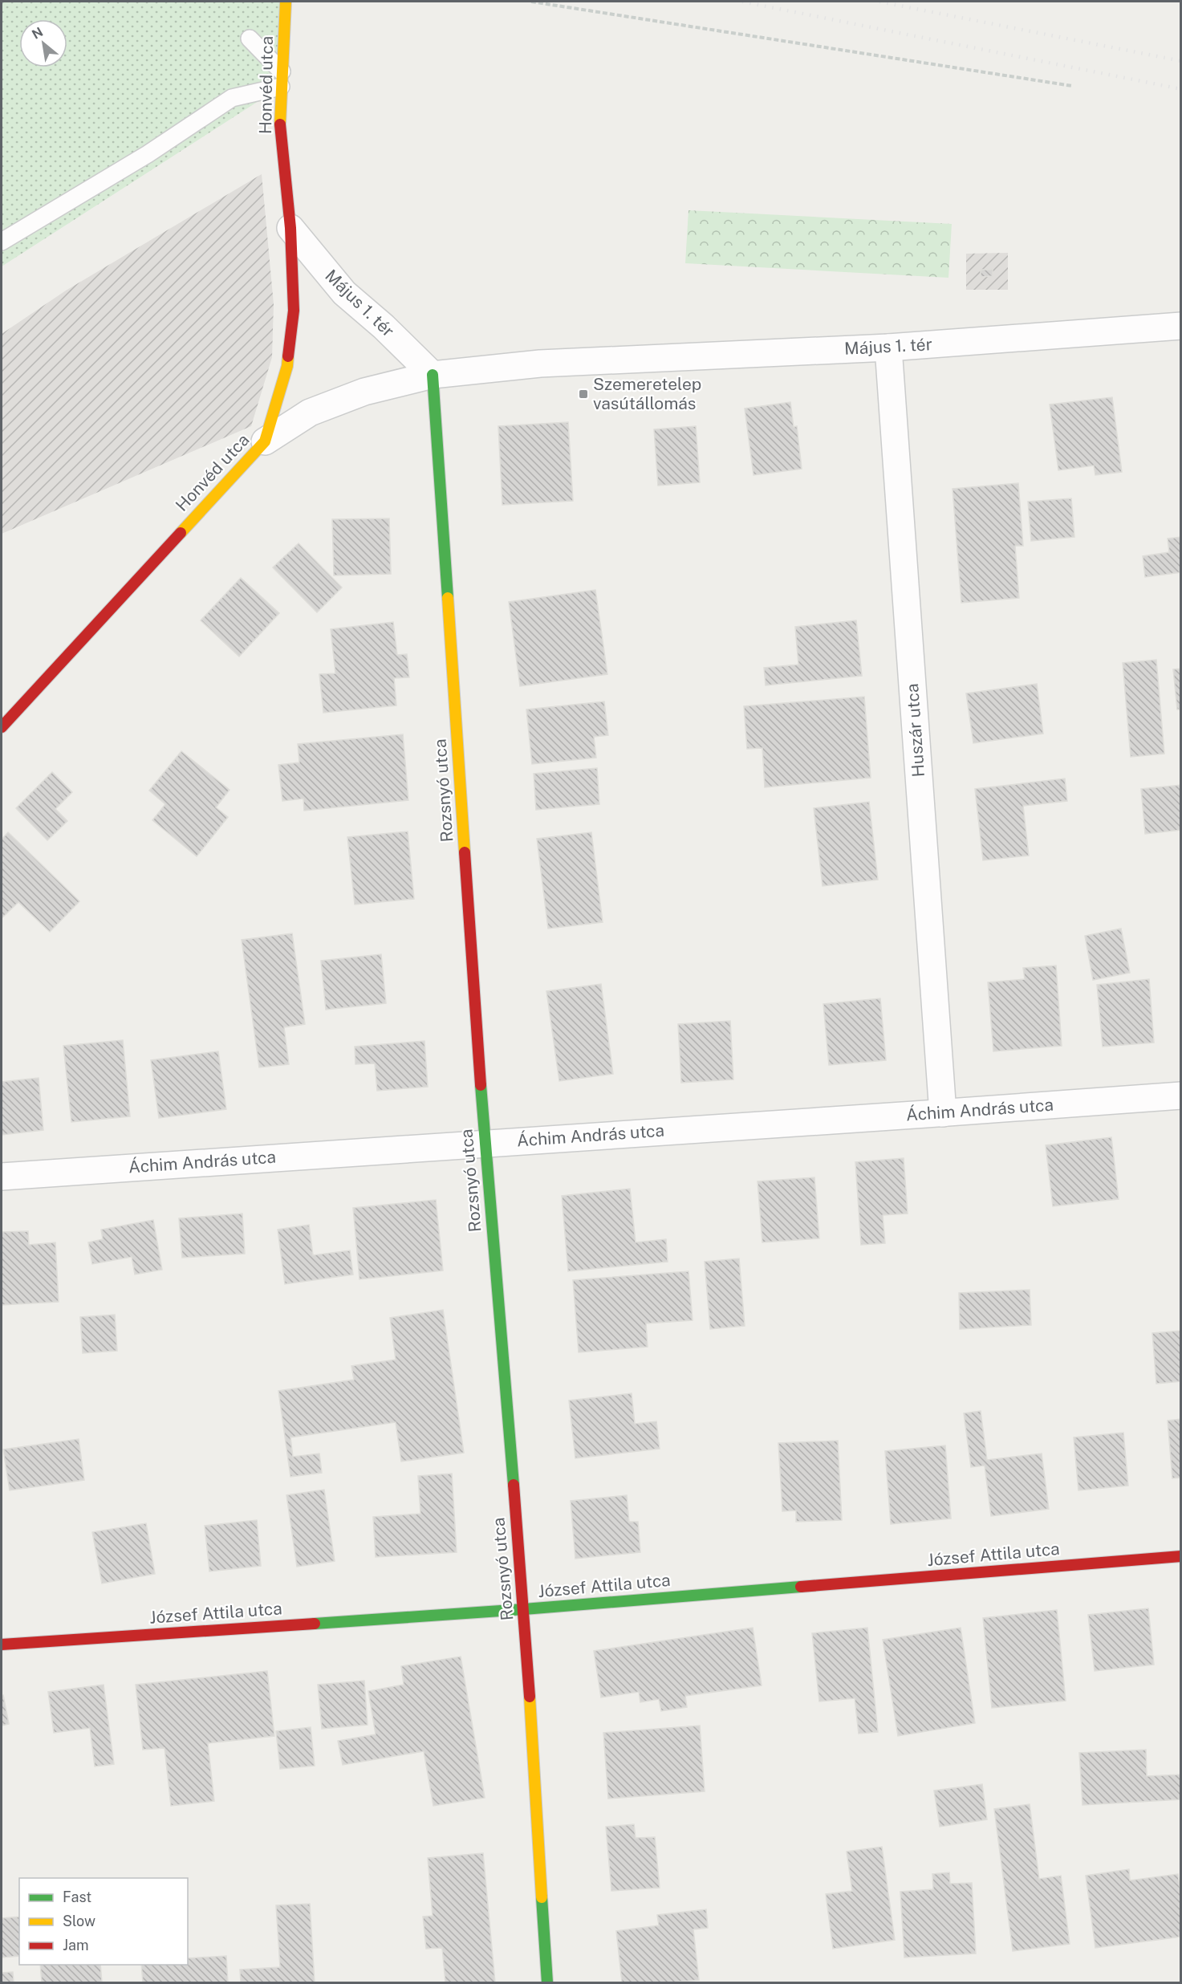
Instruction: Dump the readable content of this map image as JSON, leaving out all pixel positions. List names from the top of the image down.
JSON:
{
  "streets": {
    "street": [
      "Honvéd utca",
      "Május 1. tér",
      "Huszár utca",
      "Rozsnyó utca",
      "Áchim András utca",
      "József Attila utca"
    ]
  },
  "crossings": [
    ["Honvéd utca", "Május 1. tér"],
    ["Május 1. tér", "Huszár utca"],
    ["Május 1. tér", "Rozsnyó utca"],
    ["Huszár utca", "Áchim András utca"],
    ["Rozsnyó utca", "Áchim András utca"],
    ["Rozsnyó utca", "József Attila utca"]
  ],
  "places": {
    "transit": ["Szemeretelep vasútállomás"]
  },
  "legend": ["Fast", "Slow", "Jam"],
  "north": "top left"
}
